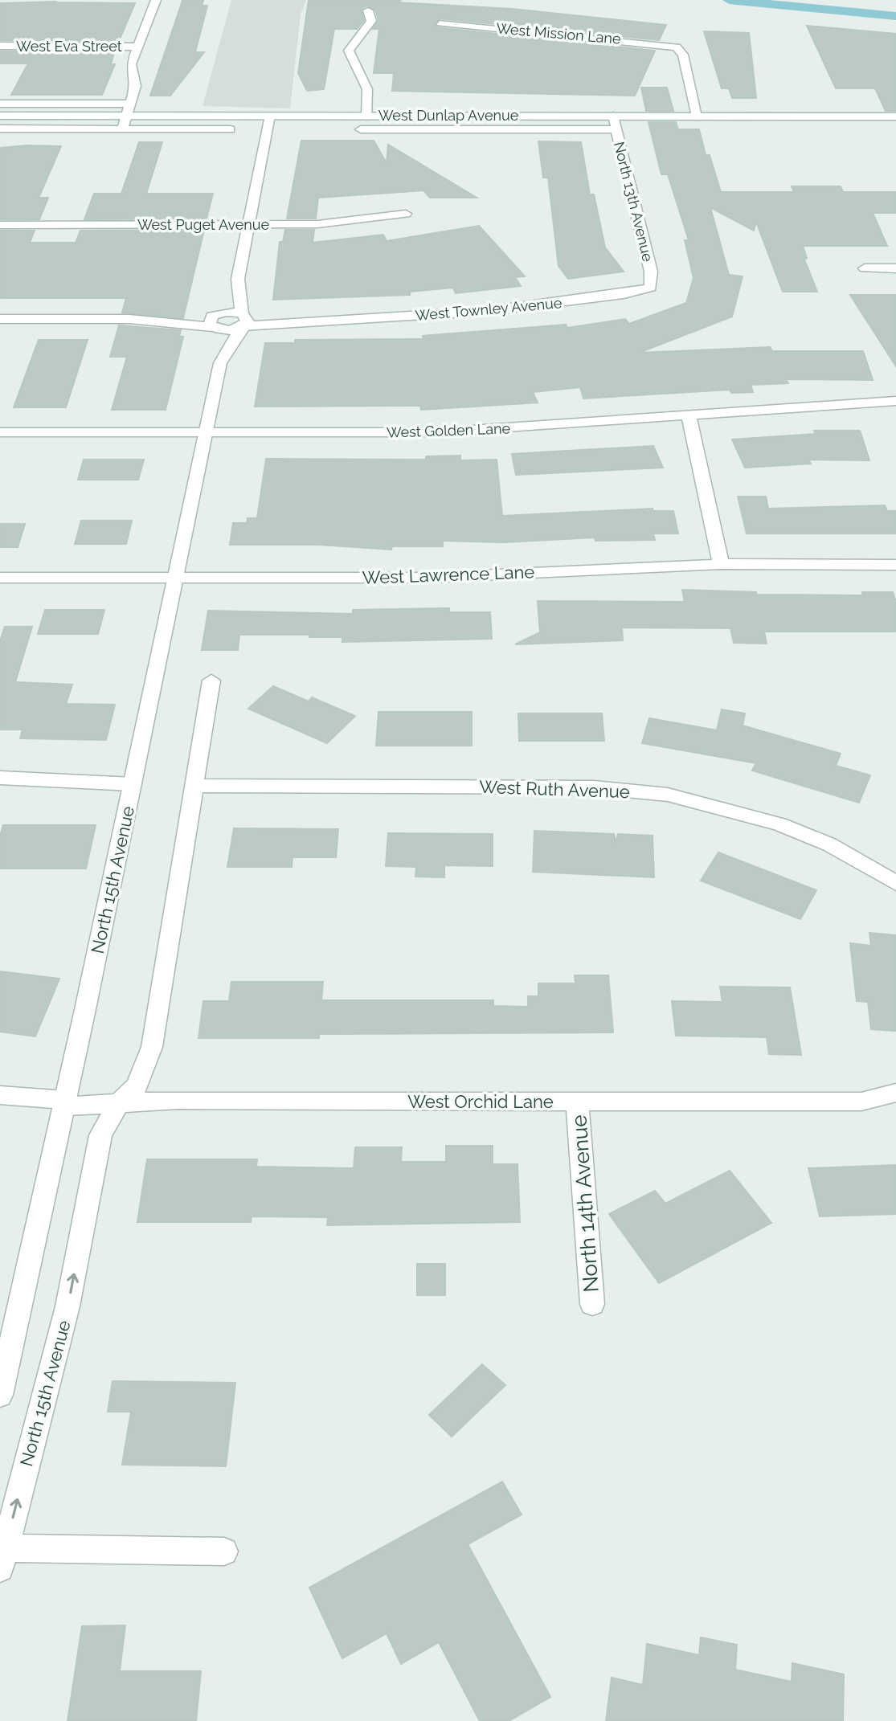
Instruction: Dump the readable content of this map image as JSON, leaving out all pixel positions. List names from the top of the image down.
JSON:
{
  "streets": {
    "street": [
      "West Mission Lane",
      "West Eva Street",
      "West Dunlap Avenue",
      "North 13th Avenue",
      "West Puget Avenue",
      "West Townley Avenue",
      "West Golden Lane",
      "West Lawrence Lane",
      "West Ruth Avenue",
      "North 15th Avenue",
      "West Orchid Lane",
      "North 14th Avenue"
    ]
  },
  "crossings": [
    ["West Mission Lane", "West Dunlap Avenue"],
    ["West Dunlap Avenue", "North 13th Avenue"],
    ["North 13th Avenue", "West Townley Avenue"],
    ["West Townley Avenue", "North 15th Avenue"],
    ["West Golden Lane", "North 15th Avenue"],
    ["West Lawrence Lane", "North 15th Avenue"],
    ["West Ruth Avenue", "North 15th Avenue"],
    ["North 15th Avenue", "West Orchid Lane"],
    ["West Orchid Lane", "North 14th Avenue"]
  ]
}
